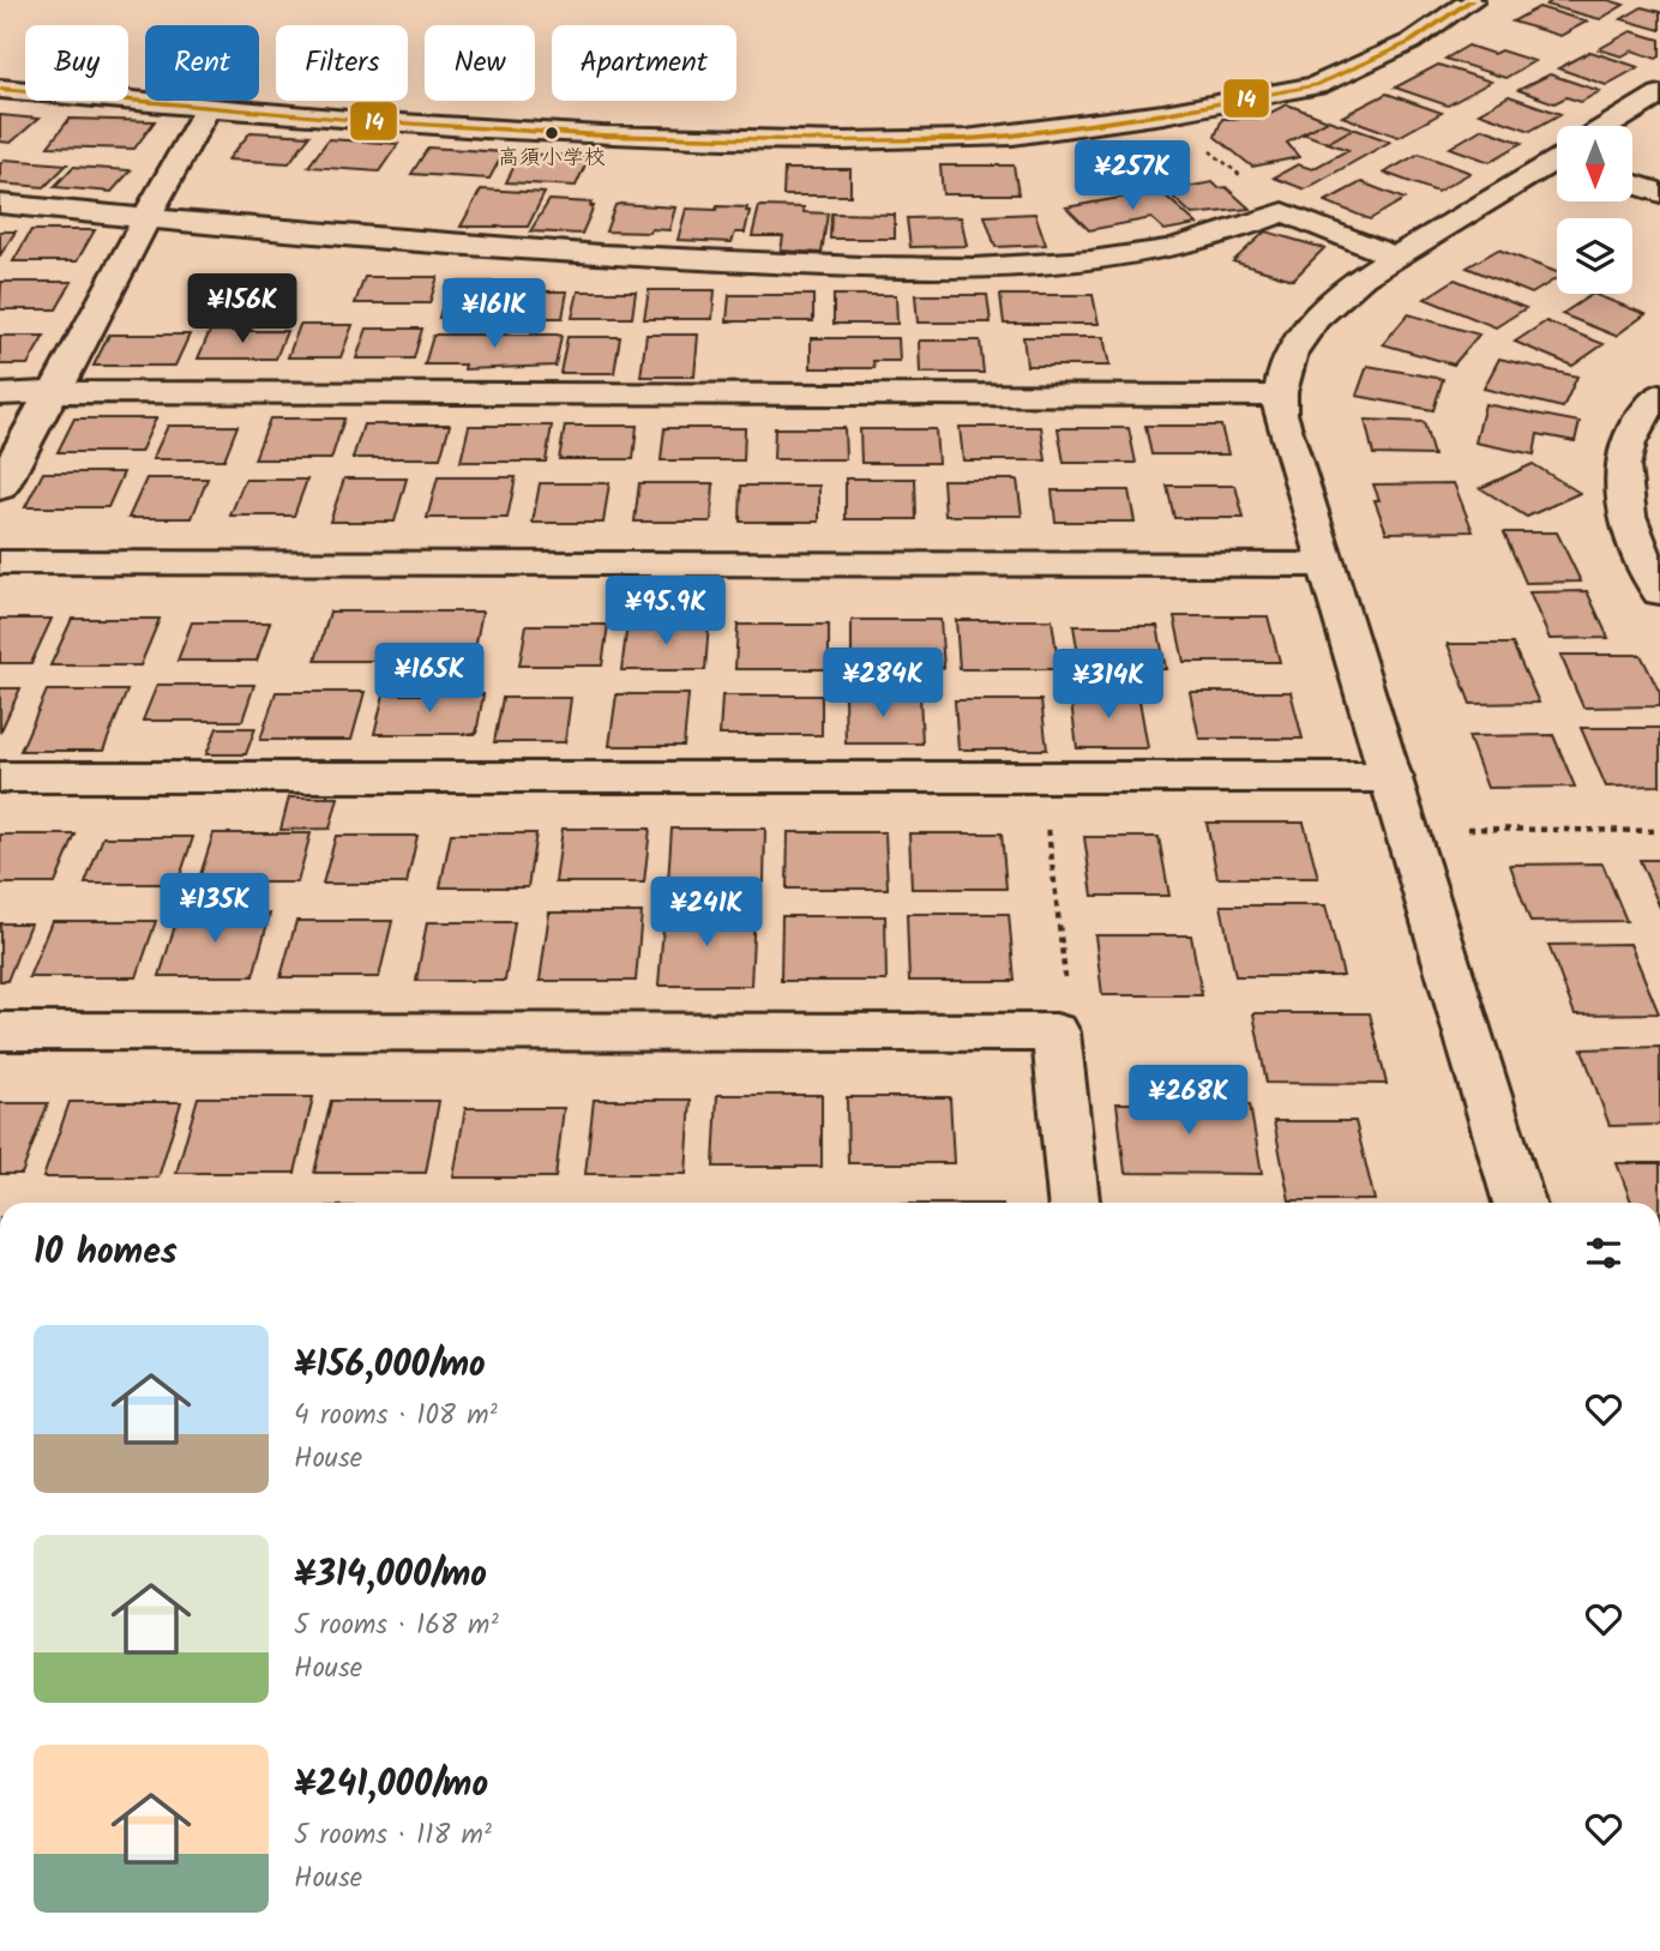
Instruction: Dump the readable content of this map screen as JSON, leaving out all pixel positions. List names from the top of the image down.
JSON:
{
  "places": ["高須小学校"],
  "lines": ["transit line 14"],
  "north": "bottom",
  "page": {
    "chip": [
      "Buy",
      "Rent",
      "Filters",
      "New",
      "Apartment"
    ],
    "price": [
      "¥257K",
      "¥156K",
      "¥161K",
      "¥95.9K",
      "¥165K",
      "¥284K",
      "¥314K",
      "¥135K",
      "¥241K",
      "¥268K"
    ],
    "heading": "10 homes",
    "list": [
      {
        "name": "¥156,000/mo",
        "note": "4 rooms · 108 m² · House"
      },
      {
        "name": "¥314,000/mo",
        "note": "5 rooms · 168 m² · House"
      },
      {
        "name": "¥241,000/mo",
        "note": "5 rooms · 118 m² · House"
      }
    ]
  }
}
